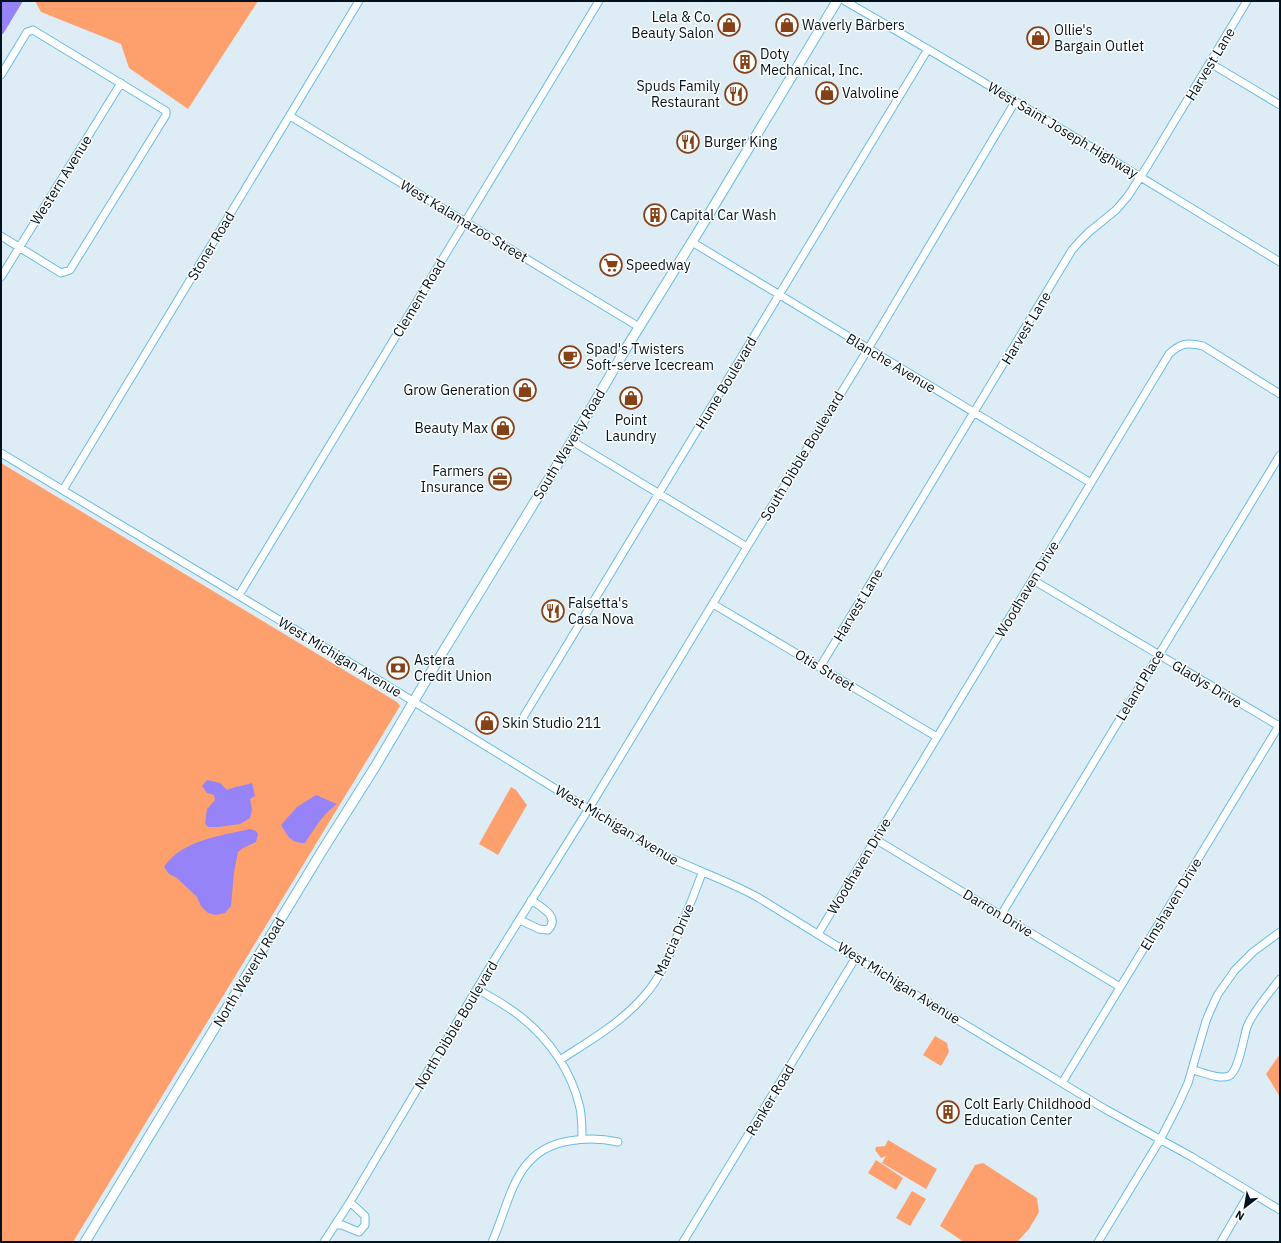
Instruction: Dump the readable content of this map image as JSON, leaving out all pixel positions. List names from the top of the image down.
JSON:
{
  "streets": {
    "main road": ["South Waverly Road", "North Waverly Road"],
    "street": [
      "Harvest Lane",
      "West Saint Joseph Highway",
      "Western Avenue",
      "West Kalamazoo Street",
      "Stoner Road",
      "Clement Road",
      "Blanche Avenue",
      "Hume Boulevard",
      "South Dibble Boulevard",
      "Woodhaven Drive",
      "West Michigan Avenue",
      "Otis Street",
      "Gladys Drive",
      "Leland Place",
      "Elmshaven Drive",
      "Darron Drive",
      "Marcia Drive",
      "North Dibble Boulevard",
      "Renker Road"
    ]
  },
  "crossings": [
    ["Harvest Lane", "West Saint Joseph Highway"],
    ["Harvest Lane", "Blanche Avenue"],
    ["Harvest Lane", "Otis Street"],
    ["West Saint Joseph Highway", "Hume Boulevard"],
    ["West Saint Joseph Highway", "South Dibble Boulevard"],
    ["West Kalamazoo Street", "Stoner Road"],
    ["West Kalamazoo Street", "Clement Road"],
    ["West Kalamazoo Street", "South Waverly Road"],
    ["Stoner Road", "West Michigan Avenue"],
    ["Clement Road", "West Michigan Avenue"],
    ["Blanche Avenue", "Hume Boulevard"],
    ["Blanche Avenue", "South Waverly Road"],
    ["Blanche Avenue", "South Dibble Boulevard"],
    ["Blanche Avenue", "Woodhaven Drive"],
    ["South Waverly Road", "West Michigan Avenue"],
    ["South Waverly Road", "North Waverly Road"],
    ["South Dibble Boulevard", "West Michigan Avenue"],
    ["South Dibble Boulevard", "Otis Street"],
    ["South Dibble Boulevard", "North Dibble Boulevard"],
    ["Woodhaven Drive", "West Michigan Avenue"],
    ["Woodhaven Drive", "Otis Street"],
    ["Woodhaven Drive", "Gladys Drive"],
    ["Woodhaven Drive", "Darron Drive"],
    ["West Michigan Avenue", "Elmshaven Drive"],
    ["West Michigan Avenue", "Marcia Drive"],
    ["West Michigan Avenue", "North Waverly Road"],
    ["West Michigan Avenue", "North Dibble Boulevard"],
    ["West Michigan Avenue", "Renker Road"],
    ["Gladys Drive", "Leland Place"],
    ["Gladys Drive", "Elmshaven Drive"],
    ["Leland Place", "Darron Drive"],
    ["Elmshaven Drive", "Darron Drive"]
  ],
  "places": {
    "shop": [
      "Lela & Co. Beauty Salon",
      "Waverly Barbers",
      "Ollie's Bargain Outlet",
      "Valvoline",
      "Grow Generation",
      "Point Laundry",
      "Beauty Max",
      "Skin Studio 211"
    ],
    "building": ["Doty Mechanical, Inc.", "Capital Car Wash", "Colt Early Childhood Education Center"],
    "restaurant": ["Spuds Family Restaurant", "Burger King", "Falsetta's Casa Nova"],
    "supermarket": ["Speedway"],
    "cafe": ["Spad's Twisters Soft-serve Icecream"],
    "office": ["Farmers Insurance"],
    "bank": ["Astera Credit Union"]
  },
  "north": "bottom left"
}
